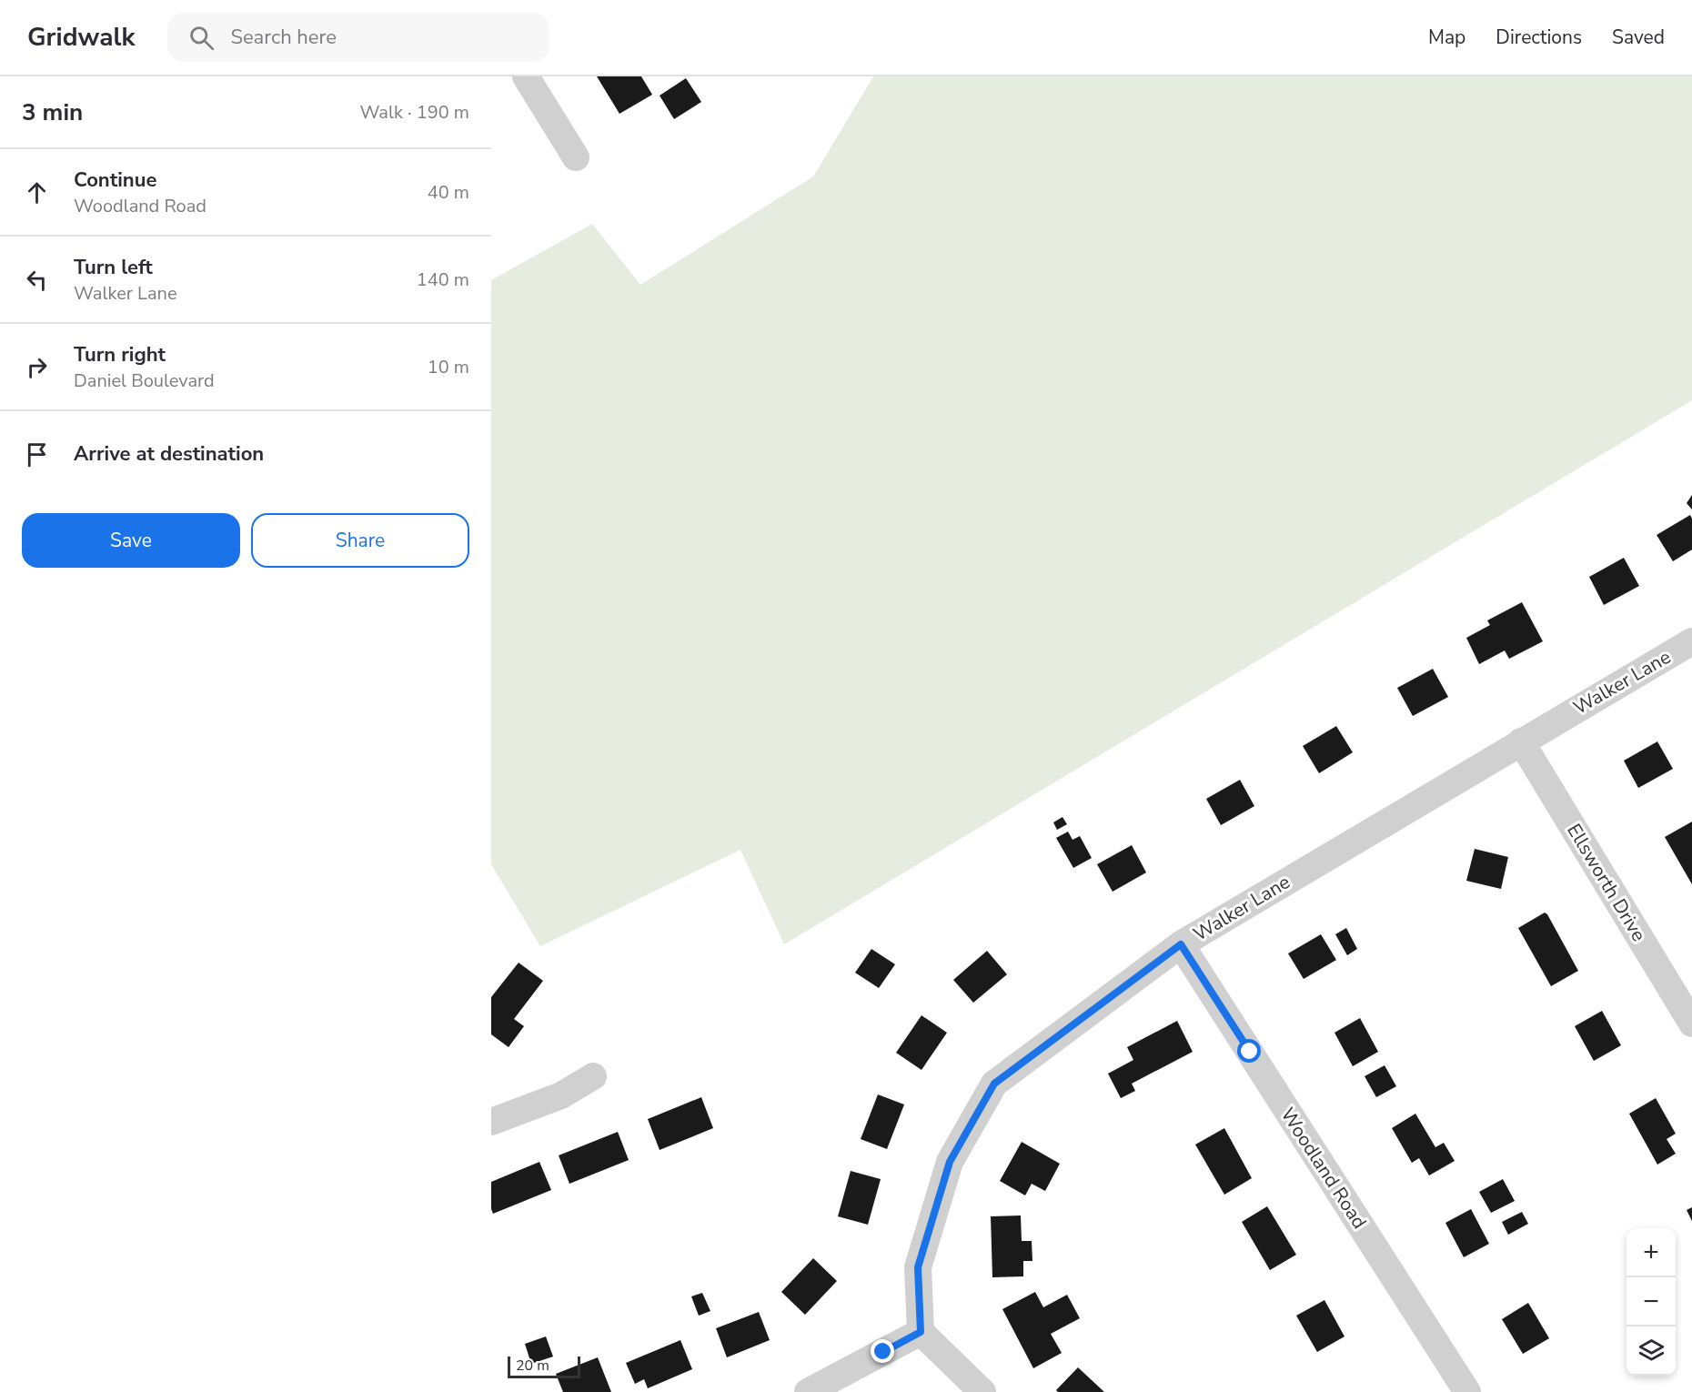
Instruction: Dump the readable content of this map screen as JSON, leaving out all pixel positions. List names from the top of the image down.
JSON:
{
  "streets": {
    "street": ["Walker Lane", "Ellsworth Drive", "Woodland Road"]
  },
  "crossings": [
    ["Walker Lane", "Ellsworth Drive"],
    ["Walker Lane", "Woodland Road"]
  ],
  "scale_bar": "20 m",
  "page": {
    "header": "Gridwalk",
    "search": "Search here",
    "nav": ["Map", "Directions", "Saved"],
    "heading": ["3 min", "Walk · 190 m"],
    "list": [
      ["Continue", "Woodland Road", "40 m"],
      ["Turn left", "Walker Lane", "140 m"],
      ["Turn right", "Daniel Boulevard", "10 m"],
      "Arrive at destination"
    ],
    "buttons": ["Save", "Share"],
    "map_buttons": ["+", "−"],
    "scale": "20 m"
  }
}
